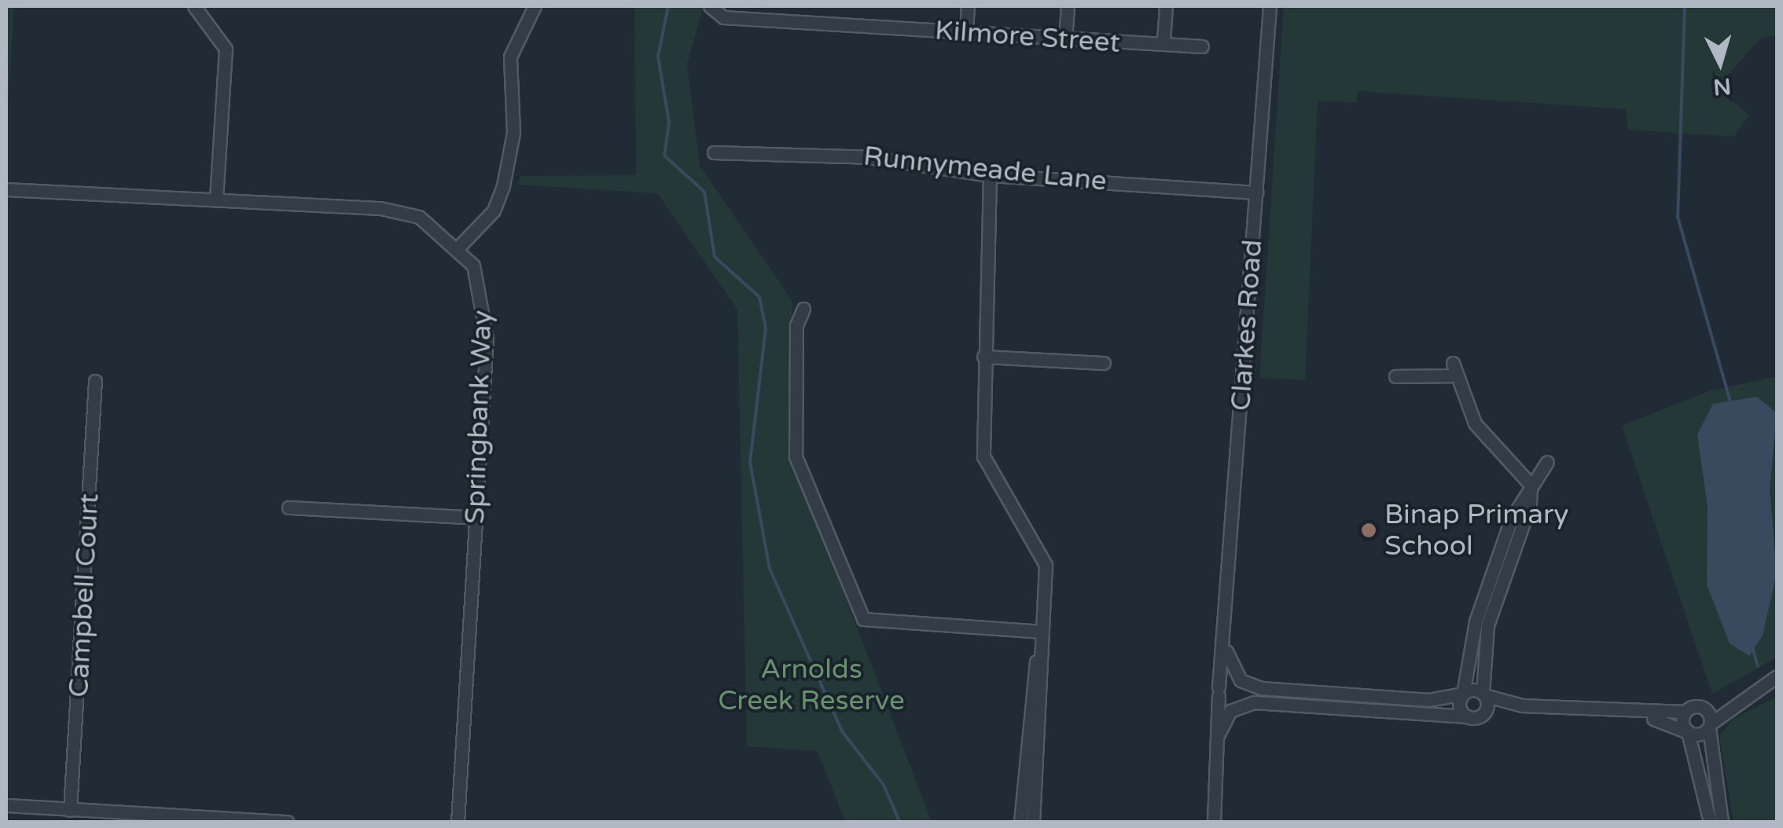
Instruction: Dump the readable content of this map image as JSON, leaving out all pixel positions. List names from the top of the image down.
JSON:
{
  "streets": {
    "street": [
      "Kilmore Street",
      "Runnymeade Lane",
      "Clarkes Road",
      "Springbank Way",
      "Campbell Court"
    ]
  },
  "crossings": [
    ["Runnymeade Lane", "Clarkes Road"]
  ],
  "parks": ["Arnolds Creek Reserve"],
  "places": ["Binap Primary School"],
  "north": "bottom"
}
